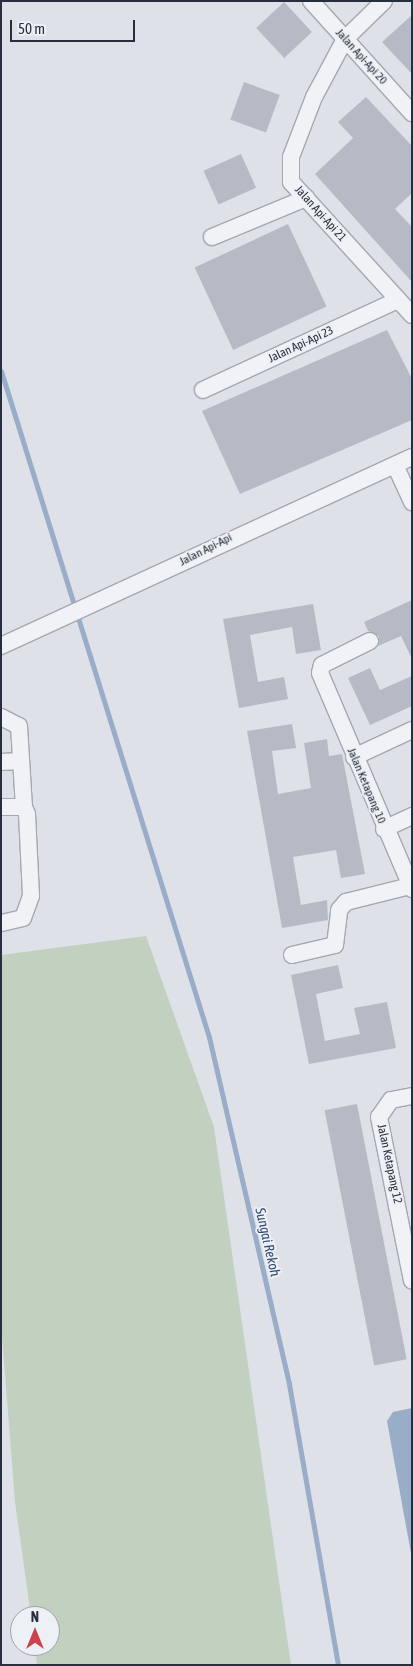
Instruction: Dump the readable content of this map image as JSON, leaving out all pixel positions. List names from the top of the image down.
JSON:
{
  "streets": {
    "street": [
      "Jalan Api-Api 20",
      "Jalan Api-Api 21",
      "Jalan Api-Api 23",
      "Jalan Api-Api",
      "Jalan Ketapang 10",
      "Jalan Ketapang 12"
    ]
  },
  "crossings": [
    ["Jalan Api-Api 20", "Jalan Api-Api 21"],
    ["Jalan Api-Api 21", "Jalan Api-Api 23"]
  ],
  "water": ["Sungai Rekoh"],
  "scale_bar": "50 m",
  "north": "top"
}
